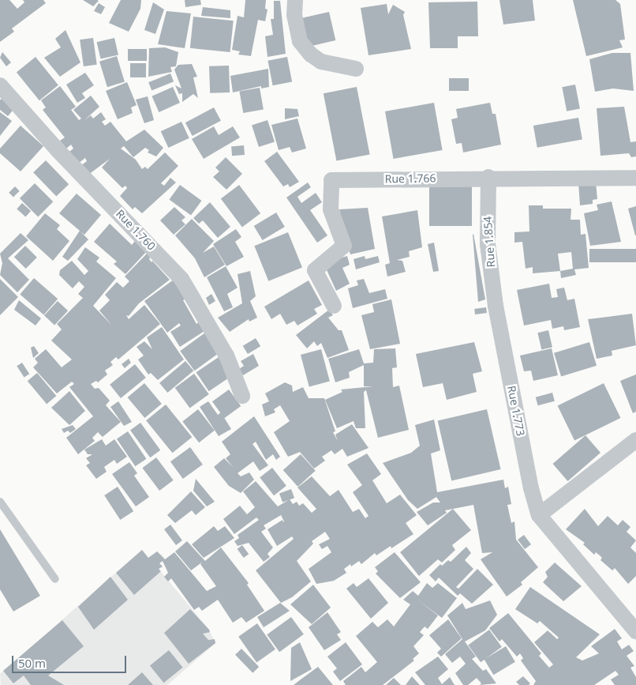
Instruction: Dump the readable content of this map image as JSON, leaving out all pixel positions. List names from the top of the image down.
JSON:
{
  "streets": {
    "street": [
      "Rue 1.766",
      "Rue 1.760",
      "Rue 1.854",
      "Rue 1.773"
    ]
  },
  "crossings": [
    ["Rue 1.766", "Rue 1.854"],
    ["Rue 1.854", "Rue 1.773"]
  ],
  "scale_bar": "50 m"
}
